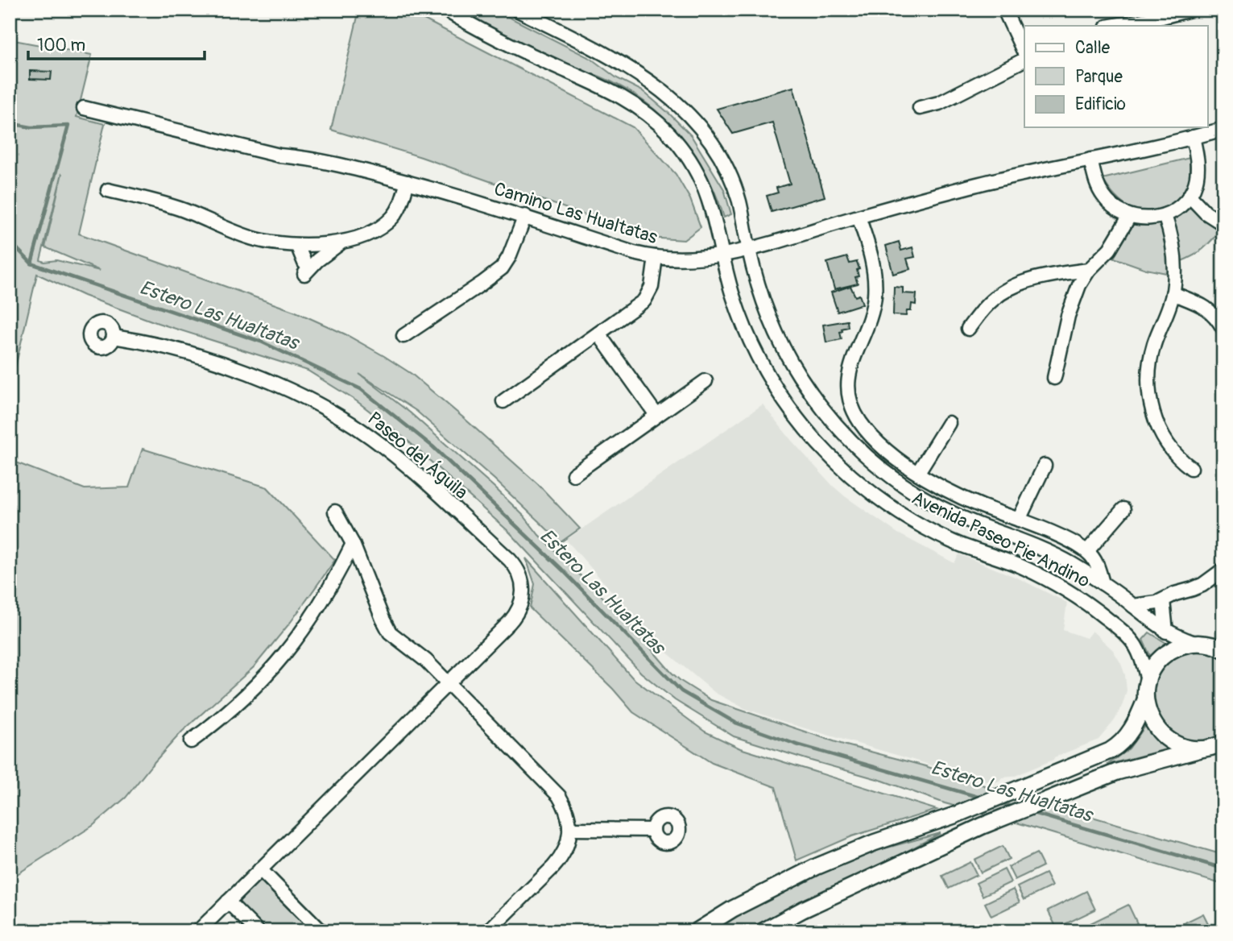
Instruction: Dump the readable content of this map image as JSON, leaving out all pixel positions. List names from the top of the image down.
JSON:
{
  "streets": {
    "street": ["Camino Las Hualtatas", "Paseo del Águila", "Avenida Paseo Pie Andino"]
  },
  "crossings": [
    ["Camino Las Hualtatas", "Avenida Paseo Pie Andino"]
  ],
  "water": ["Estero Las Hualtatas"],
  "legend": ["Calle", "Parque", "Edificio"],
  "scale_bar": "100 m"
}
